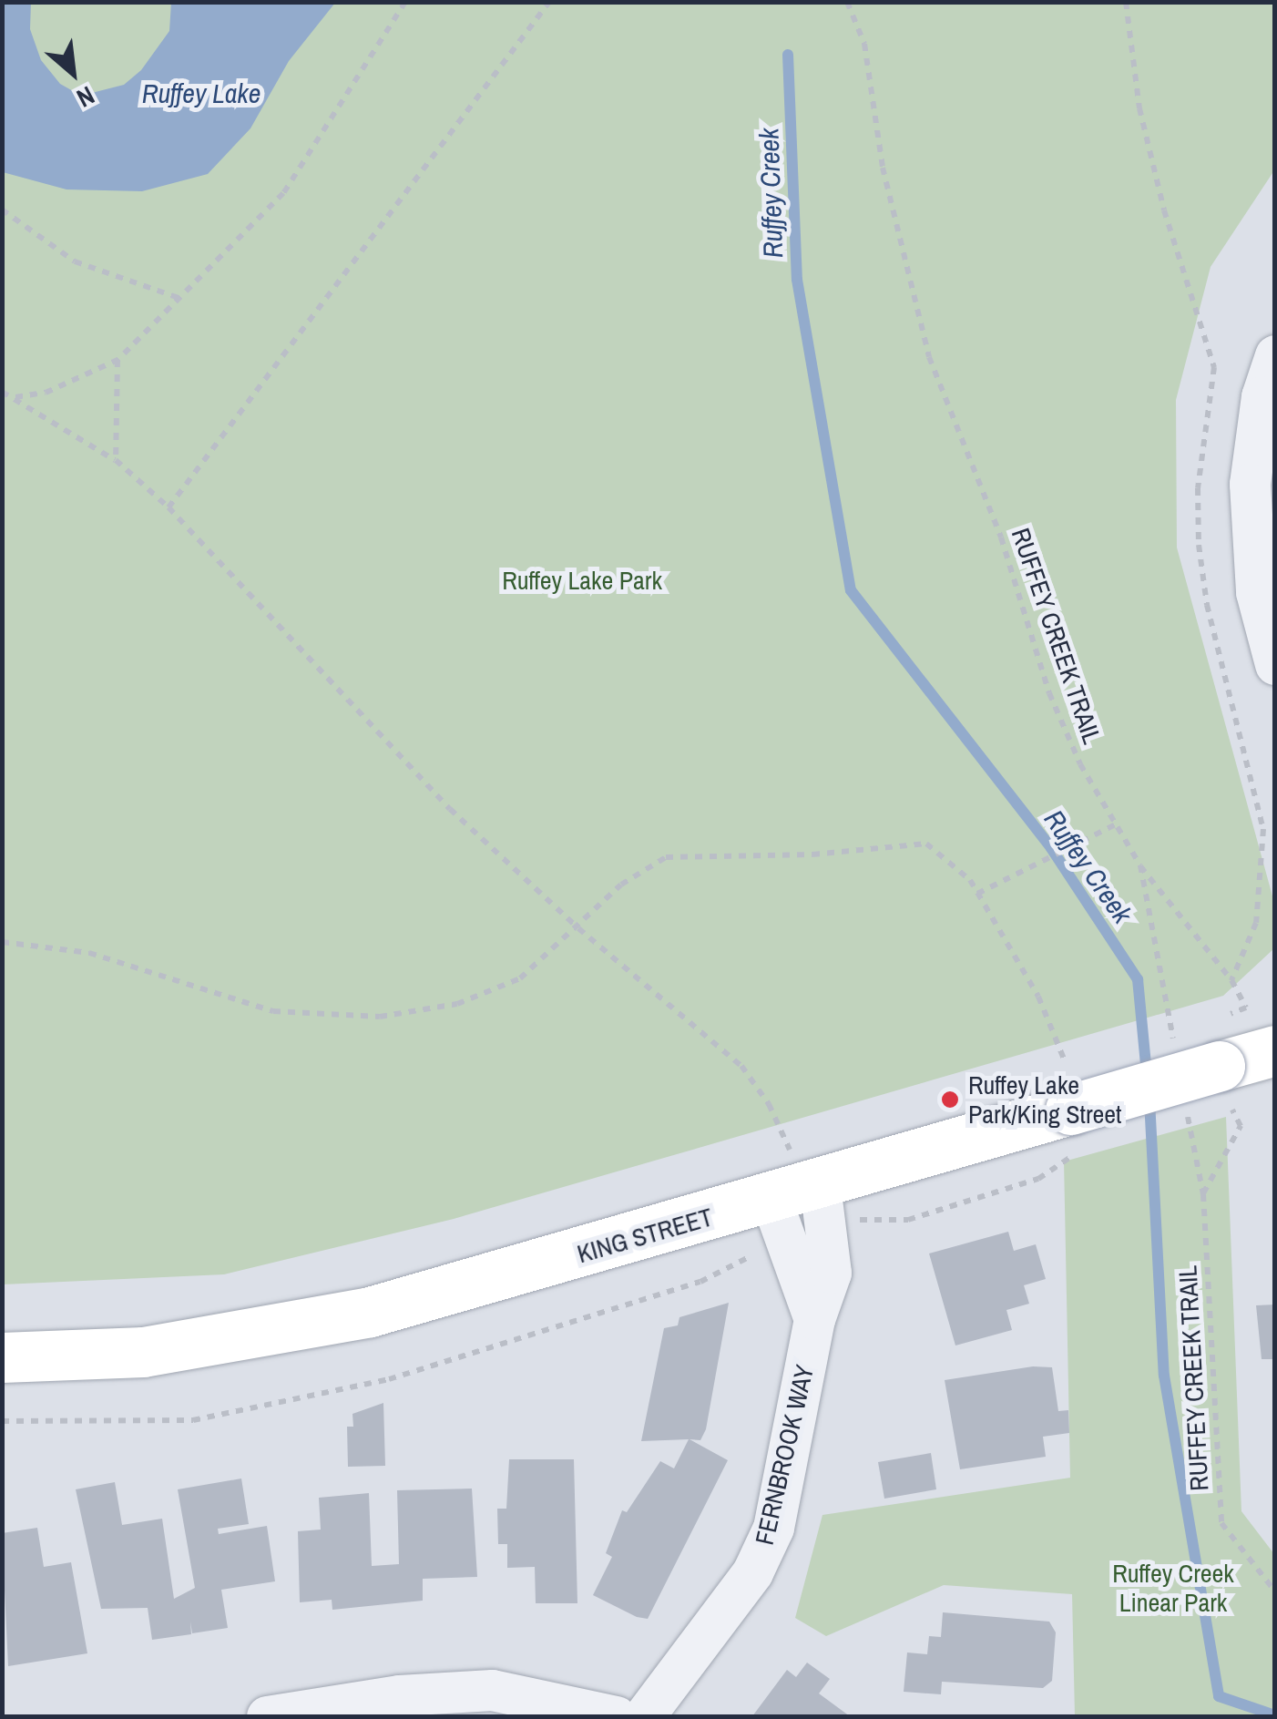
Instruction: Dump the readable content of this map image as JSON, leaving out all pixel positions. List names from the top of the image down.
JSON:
{
  "streets": {
    "main road": ["KING STREET"],
    "street": ["FERNBROOK WAY"],
    "path": ["RUFFEY CREEK TRAIL"]
  },
  "crossings": [
    ["RUFFEY CREEK TRAIL", "KING STREET"],
    ["KING STREET", "FERNBROOK WAY"]
  ],
  "water": ["Ruffey Lake", "Ruffey Creek"],
  "parks": ["Ruffey Lake Park", "Ruffey Creek Linear Park"],
  "places": ["Ruffey Lake Park/King Street"],
  "north": "bottom right"
}
